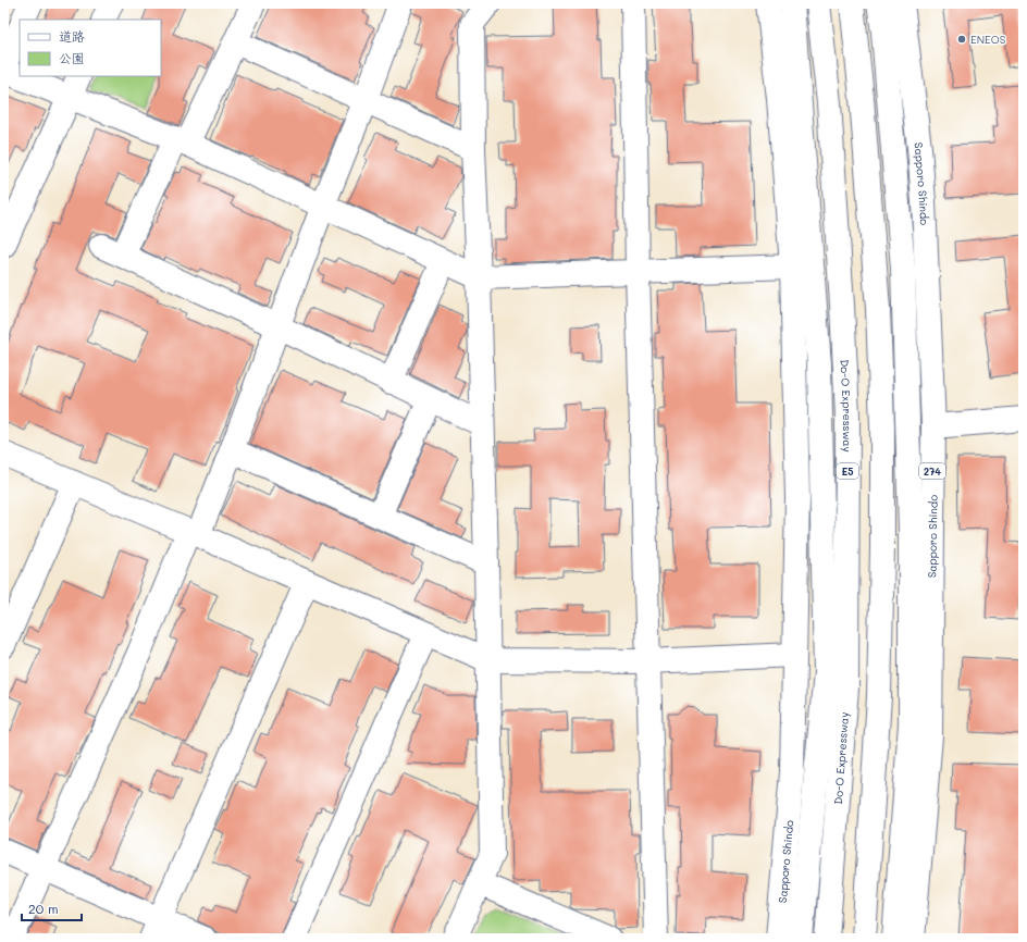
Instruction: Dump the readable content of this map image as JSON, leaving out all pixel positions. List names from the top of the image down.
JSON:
{
  "streets": {
    "main road": [
      "Sapporo Shindo",
      "Do-O Expressway",
      "E5",
      "274"
    ]
  },
  "places": ["ENEOS"],
  "legend": ["道路", "公園"],
  "scale_bar": "20 m"
}
